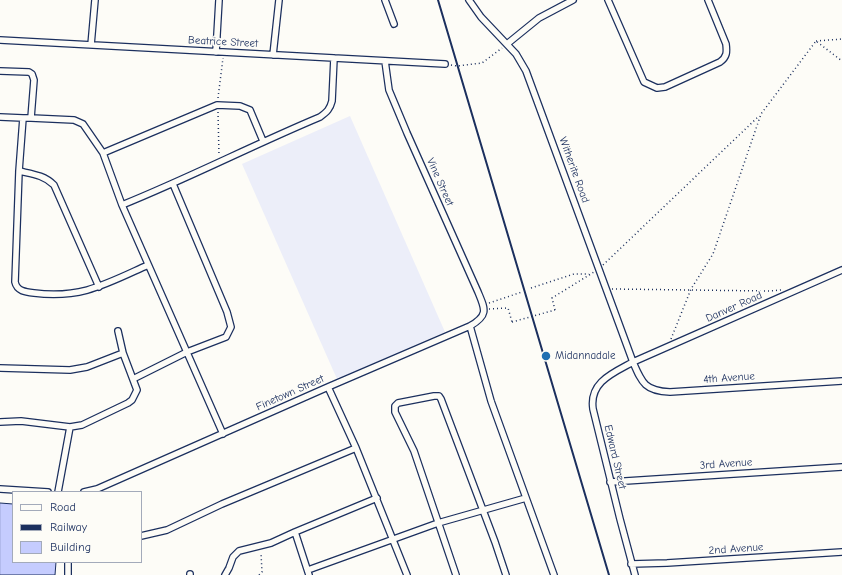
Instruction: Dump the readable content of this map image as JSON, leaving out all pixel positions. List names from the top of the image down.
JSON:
{
  "streets": {
    "street": [
      "Beatrice Street",
      "Witherite Road",
      "Vine Street",
      "Danver Road",
      "4th Avenue",
      "Finetown Street",
      "Edward Street",
      "3rd Avenue",
      "2nd Avenue"
    ]
  },
  "crossings": [
    ["Beatrice Street", "Vine Street"],
    ["Witherite Road", "Danver Road"],
    ["Witherite Road", "4th Avenue"],
    ["Witherite Road", "Edward Street"],
    ["Vine Street", "Finetown Street"],
    ["Danver Road", "4th Avenue"],
    ["Danver Road", "Edward Street"],
    ["4th Avenue", "Edward Street"],
    ["Edward Street", "3rd Avenue"],
    ["Edward Street", "2nd Avenue"]
  ],
  "places": ["Midannadale"],
  "legend": ["Road", "Railway", "Building"]
}
